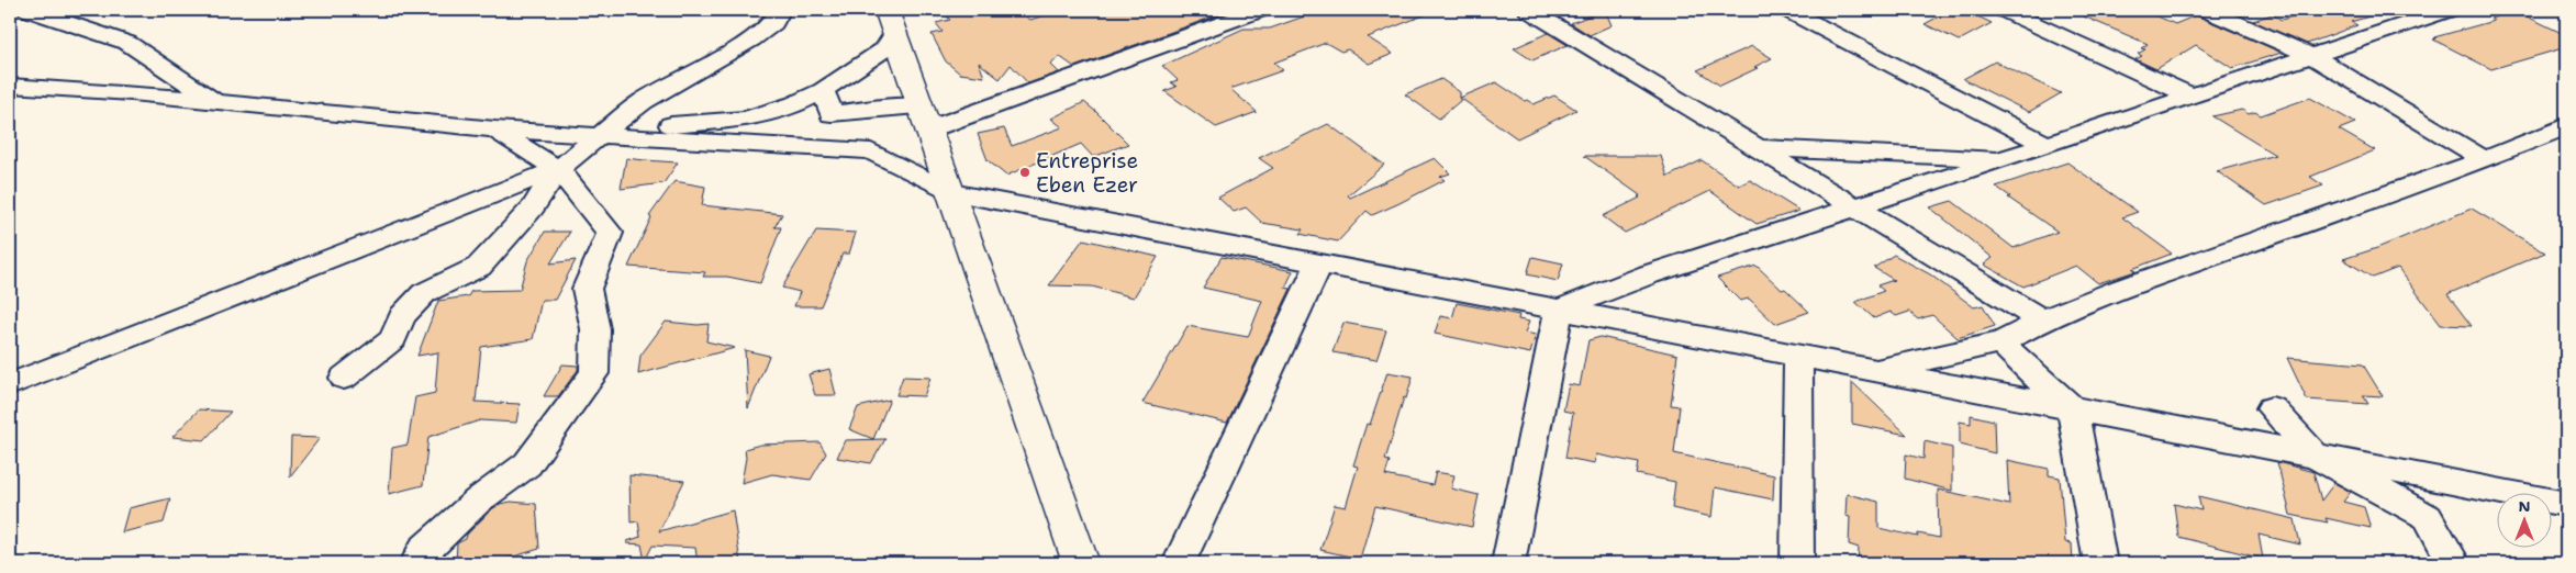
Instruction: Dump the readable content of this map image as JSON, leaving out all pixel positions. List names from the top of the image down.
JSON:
{
  "places": ["Entreprise Eben Ezer"],
  "north": "top"
}
